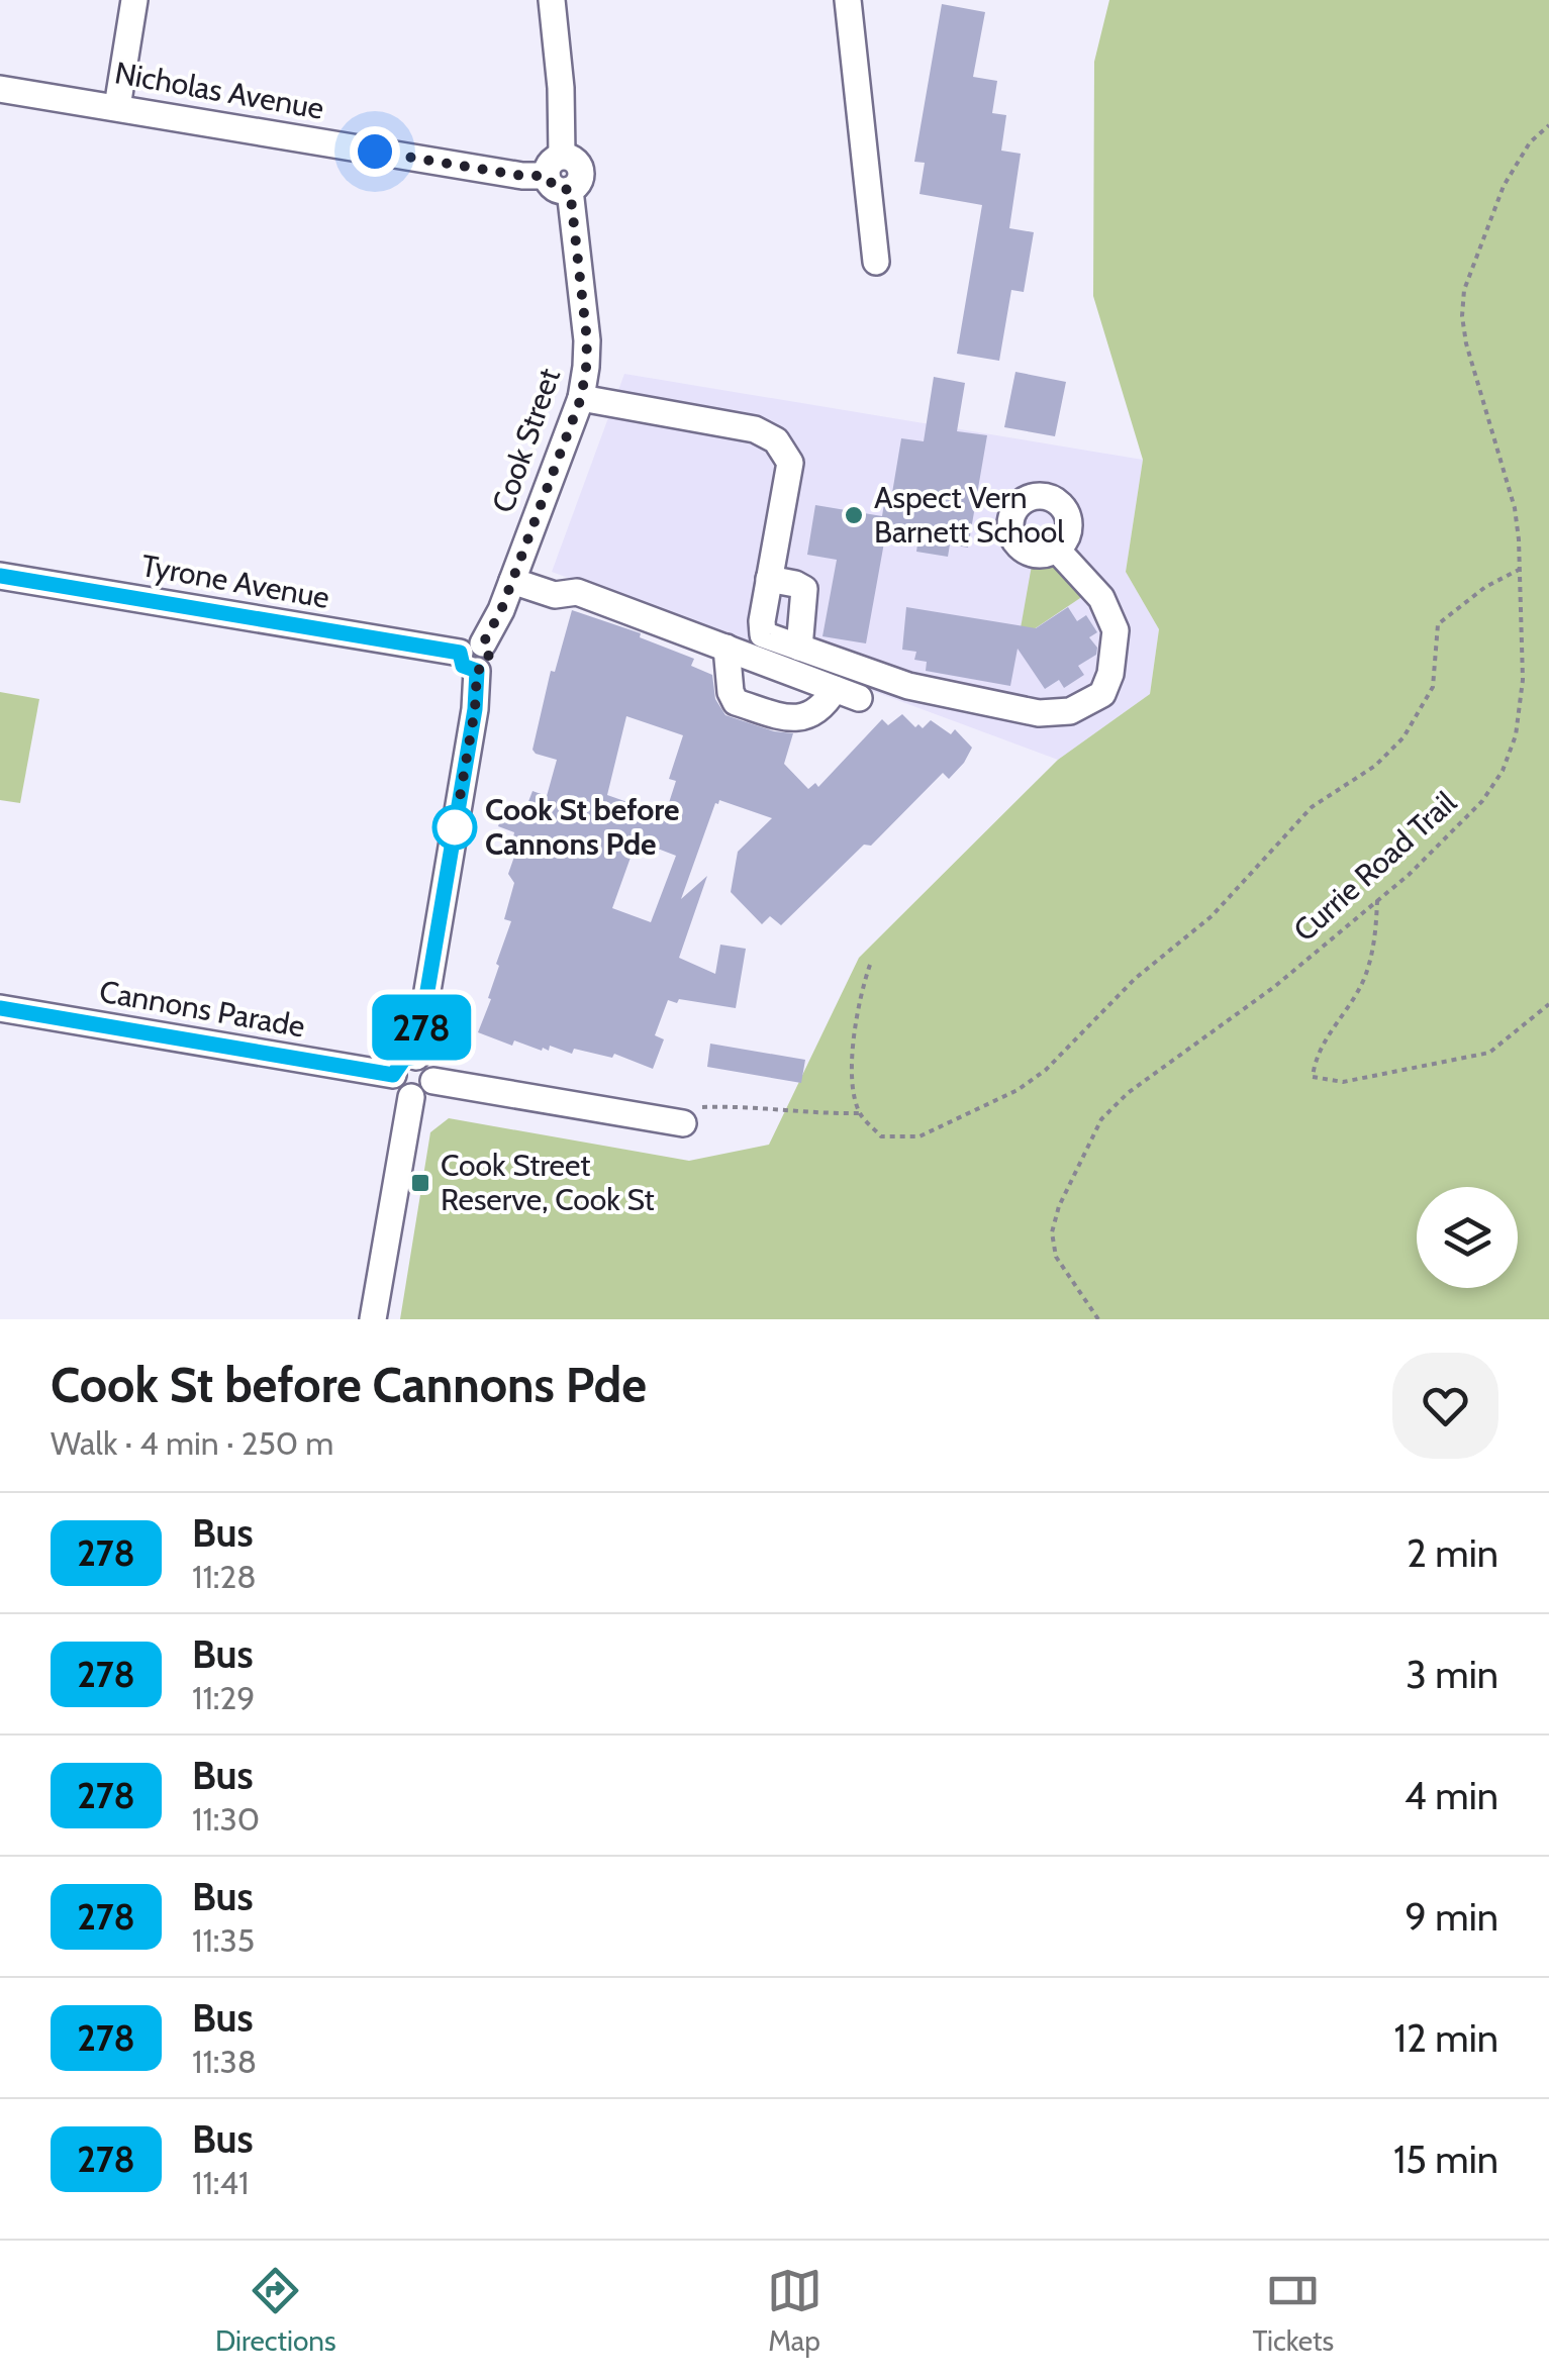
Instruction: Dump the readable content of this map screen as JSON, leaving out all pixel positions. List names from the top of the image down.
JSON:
{
  "streets": {
    "street": [
      "Nicholas Avenue",
      "Cook Street",
      "Tyrone Avenue",
      "Cannons Parade"
    ],
    "path": ["Currie Road Trail"]
  },
  "crossings": [
    ["Nicholas Avenue", "Cook Street"],
    ["Cook Street", "Tyrone Avenue"],
    ["Cook Street", "Cannons Parade"]
  ],
  "places": {
    "other": ["Aspect Vern Barnett School", "Cook St before Cannons Pde"],
    "transit": ["Cook Street Reserve, Cook St"]
  },
  "lines": ["bus line 278"],
  "page": {
    "on_map": "278",
    "heading": ["Cook St before Cannons Pde", "Walk · 4 min · 250 m"],
    "list": [
      {
        "mark": "278",
        "name": "Bus",
        "note": "11:28",
        "value": "2 min"
      },
      {
        "mark": "278",
        "name": "Bus",
        "note": "11:29",
        "value": "3 min"
      },
      {
        "mark": "278",
        "name": "Bus",
        "note": "11:30",
        "value": "4 min"
      },
      {
        "mark": "278",
        "name": "Bus",
        "note": "11:35",
        "value": "9 min"
      },
      {
        "mark": "278",
        "name": "Bus",
        "note": "11:38",
        "value": "12 min"
      },
      {
        "mark": "278",
        "name": "Bus",
        "note": "11:41",
        "value": "15 min"
      }
    ],
    "tabs": ["Directions", "Map", "Tickets"]
  }
}
